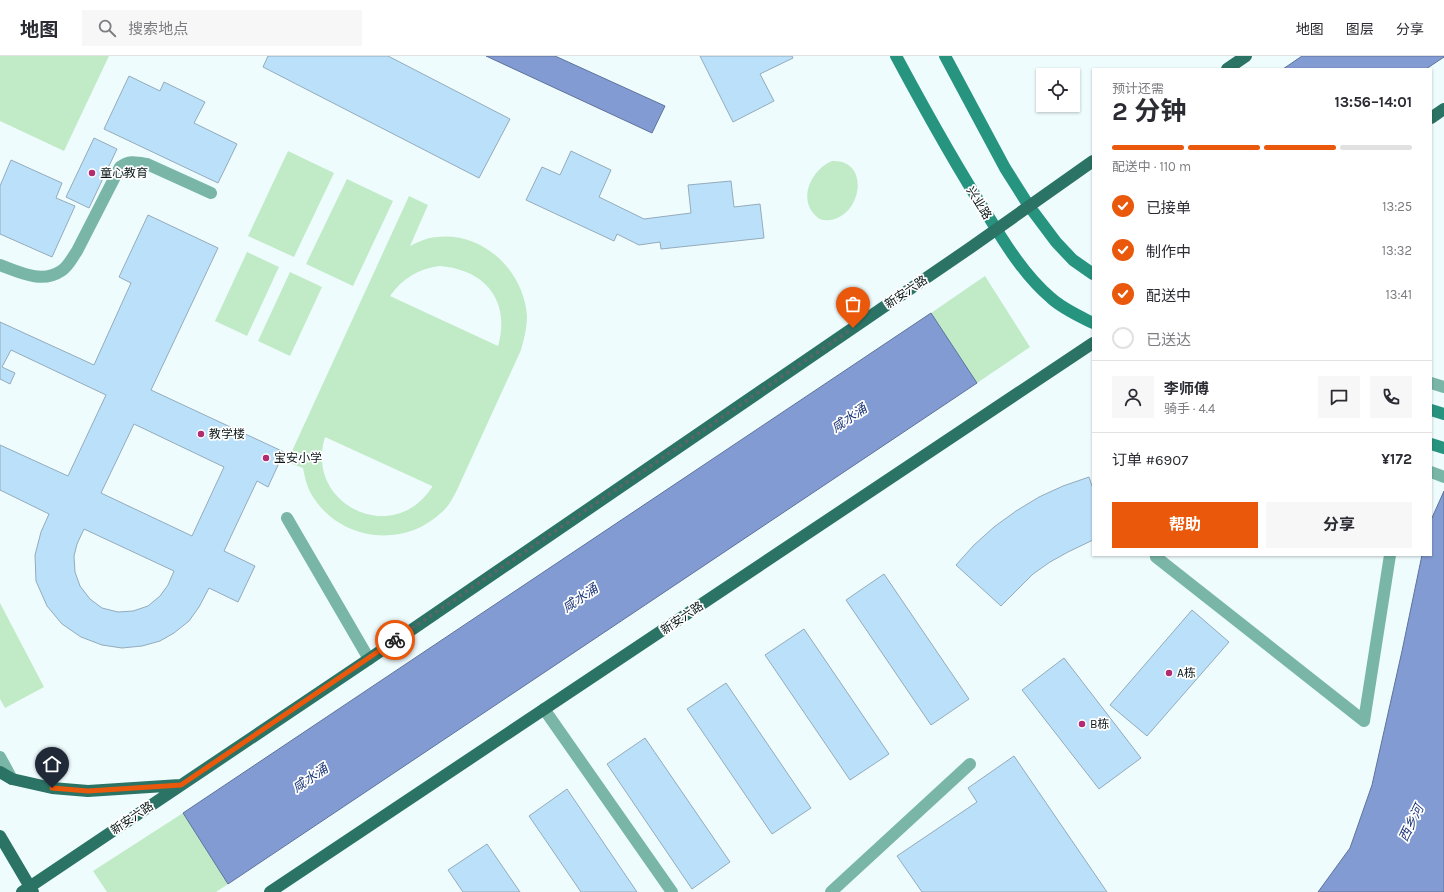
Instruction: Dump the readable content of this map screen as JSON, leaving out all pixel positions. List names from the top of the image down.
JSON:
{
  "streets": {
    "main road": ["兴业路", "新安六路"]
  },
  "crossings": [
    ["兴业路", "新安六路"]
  ],
  "water": ["咸水涌", "西乡河"],
  "places": [
    "童心教育",
    "教学楼",
    "宝安小学",
    "A栋",
    "B栋"
  ],
  "page": {
    "header": "地图",
    "search": "搜索地点",
    "nav": ["地图", "图层", "分享"],
    "heading": ["2 分钟", "预计还需", "13:56–14:01"],
    "panel": [
      "李师傅",
      "骑手 · 4.4",
      "订单 #6907",
      "¥172"
    ],
    "bar": "配送中 · 110 m",
    "list": [
      ["已接单", "13:25"],
      ["制作中", "13:32"],
      ["配送中", "13:41"],
      "已送达"
    ],
    "buttons": ["帮助", "分享"]
  }
}
